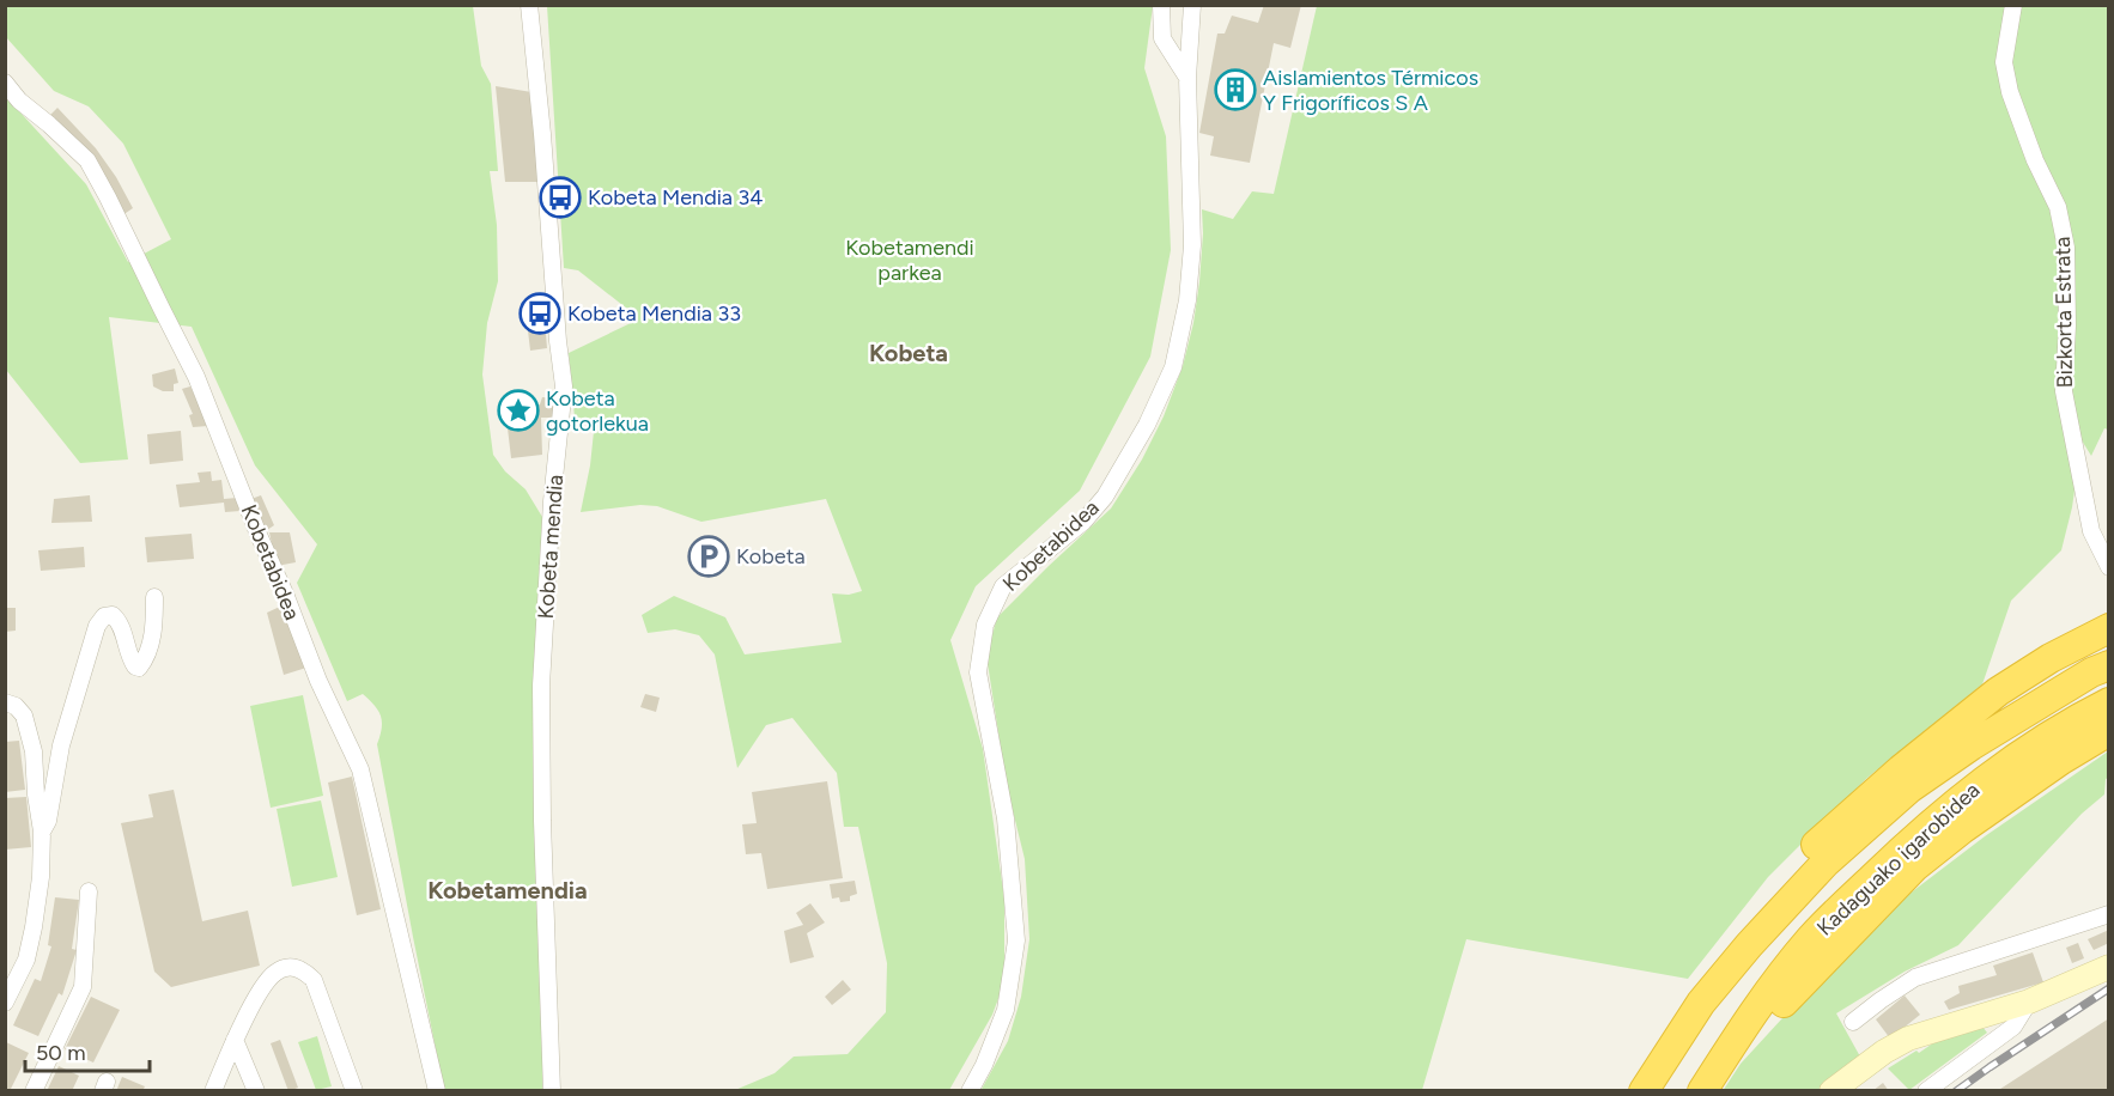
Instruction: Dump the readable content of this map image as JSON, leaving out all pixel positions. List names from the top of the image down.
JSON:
{
  "streets": {
    "highway": ["Kadaguako igarobidea"],
    "street": ["Bizkorta Estrata", "Kobetabidea", "Kobeta mendia"]
  },
  "districts": ["Kobeta", "Kobetamendia"],
  "parks": ["Kobetamendi parkea"],
  "places": {
    "building": ["Aislamientos Térmicos Y Frigoríficos S A"],
    "bus stop": ["Kobeta Mendia 34", "Kobeta Mendia 33"],
    "place": ["Kobeta gotorlekua"],
    "parking": ["Kobeta"]
  },
  "scale_bar": "50 m"
}
